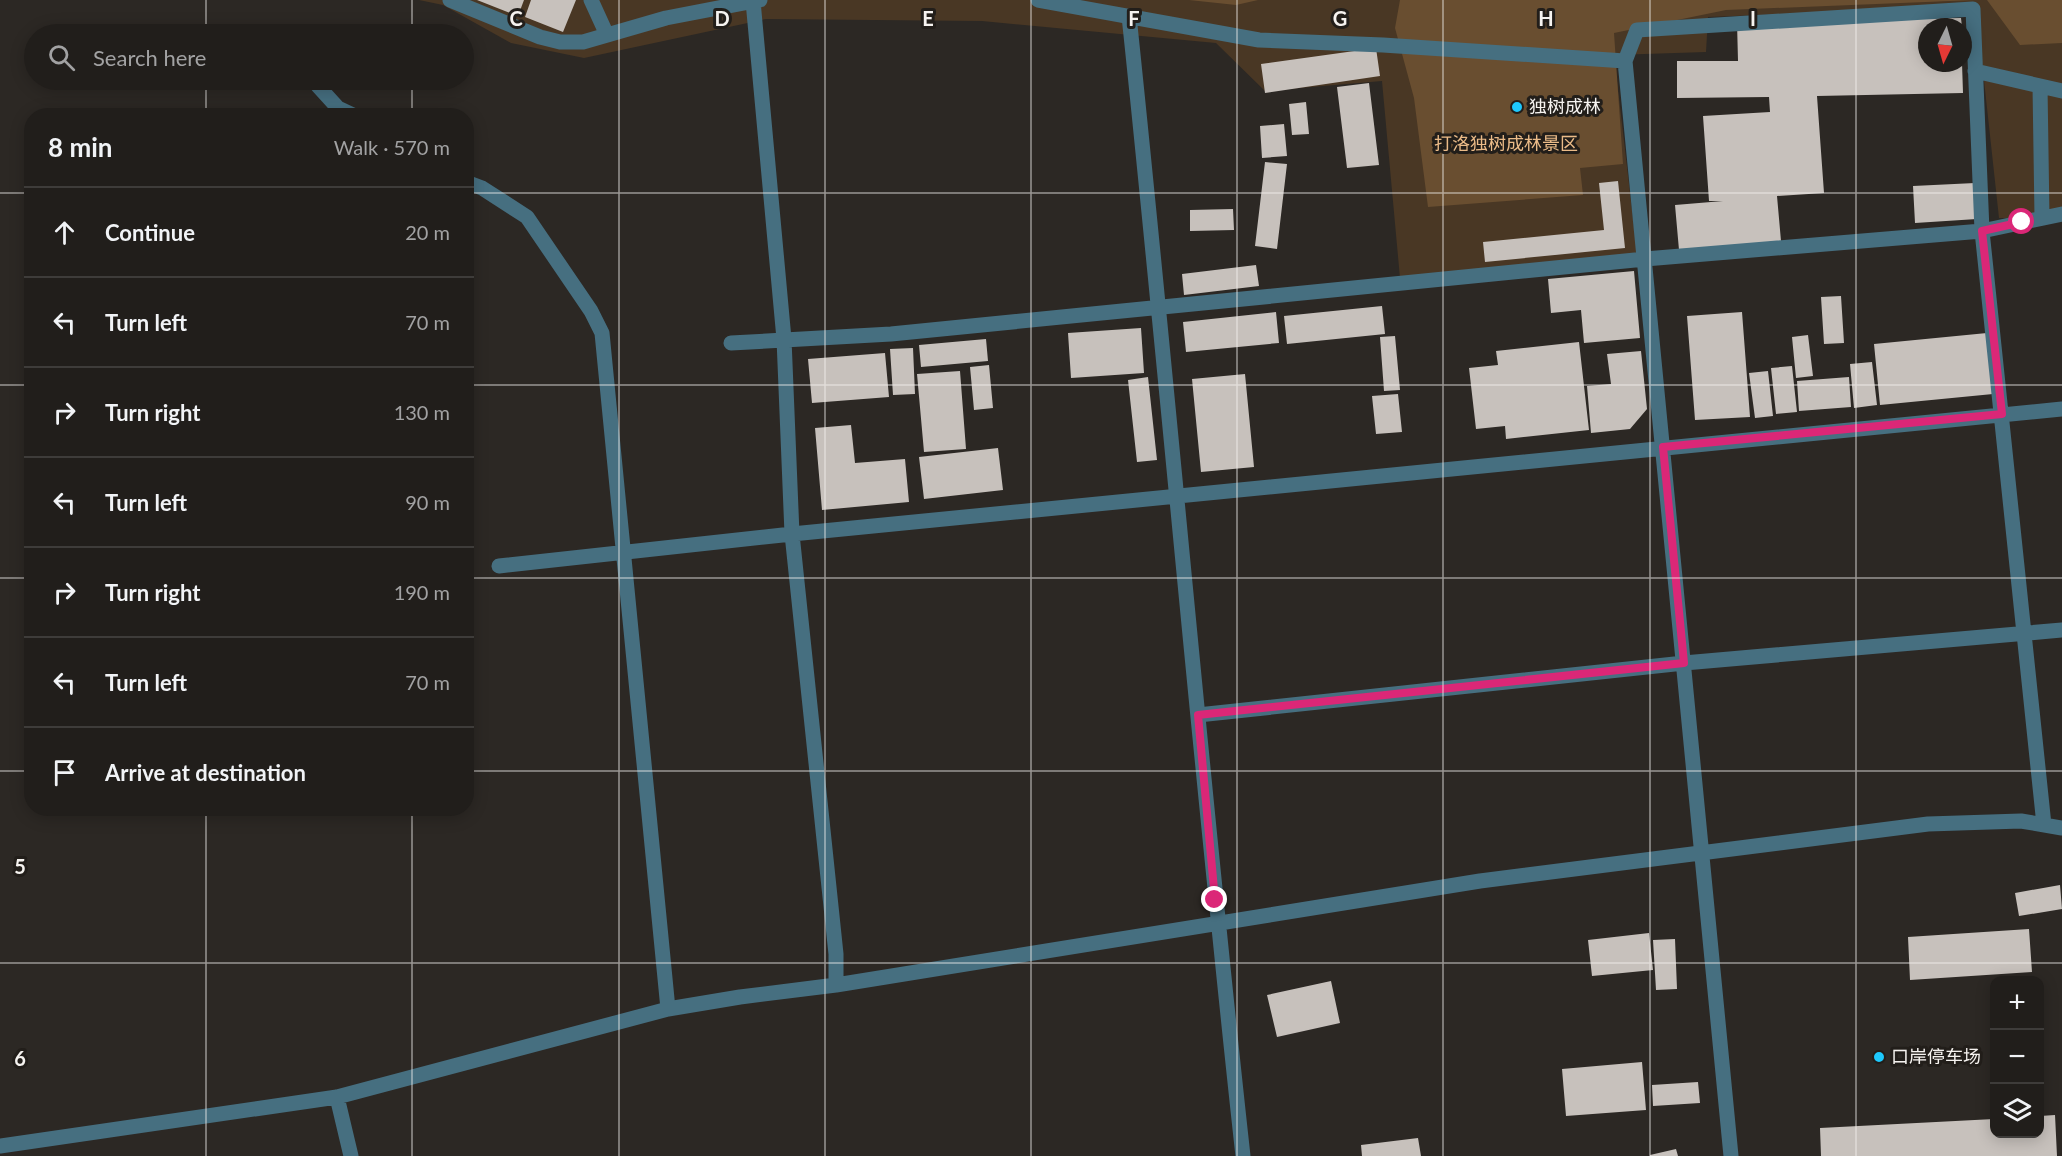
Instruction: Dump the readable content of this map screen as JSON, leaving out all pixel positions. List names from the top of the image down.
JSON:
{
  "parks": ["打洛独树成林景区"],
  "places": ["独树成林", "口岸停车场"],
  "north": "bottom",
  "page": {
    "search": "Search here",
    "heading": ["8 min", "Walk · 570 m"],
    "list": [
      ["Continue", "20 m"],
      ["Turn left", "70 m"],
      ["Turn right", "130 m"],
      ["Turn left", "90 m"],
      ["Turn right", "190 m"],
      ["Turn left", "70 m"],
      "Arrive at destination"
    ],
    "map_buttons": ["+", "−"]
  },
  "grid": {
    "columns": [
      "C",
      "D",
      "E",
      "F",
      "G",
      "H",
      "I"
    ],
    "rows": ["5", "6"]
  }
}
